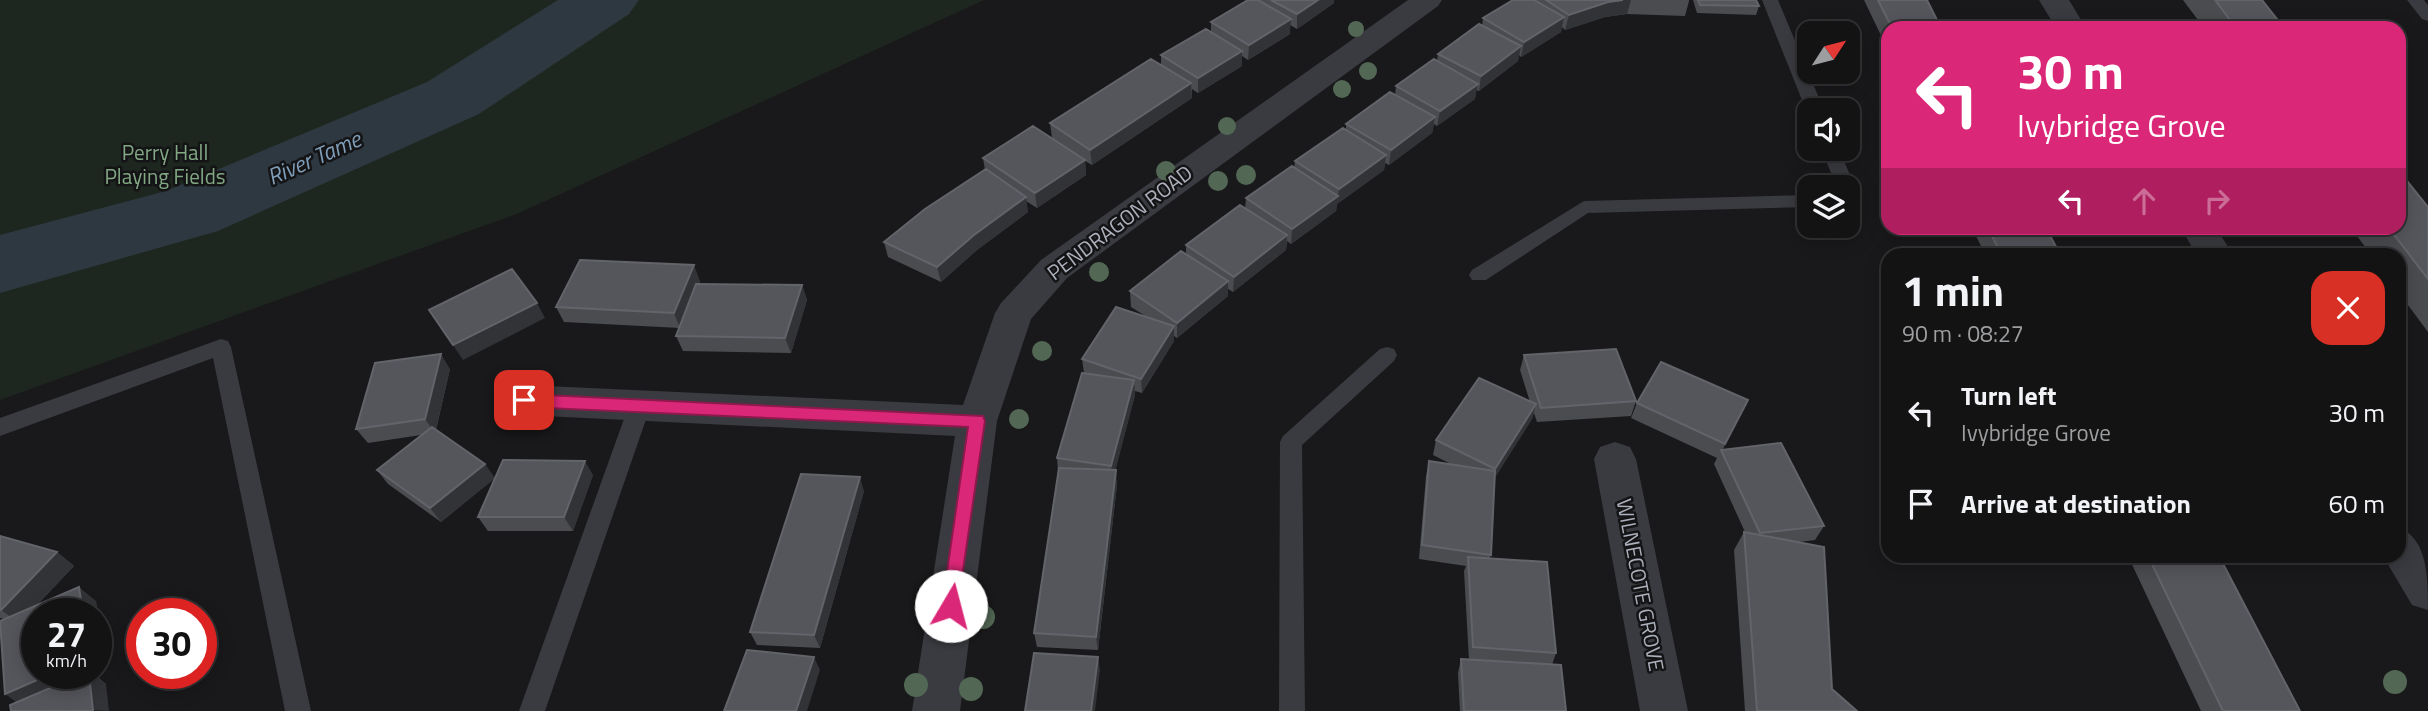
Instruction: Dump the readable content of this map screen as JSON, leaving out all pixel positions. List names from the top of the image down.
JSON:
{
  "streets": {
    "street": ["PENDRAGON ROAD", "WILNECOTE GROVE"]
  },
  "water": ["River Tame"],
  "parks": ["Perry Hall Playing Fields"],
  "north": "top right",
  "page": {
    "turn": ["30 m", "Ivybridge Grove"],
    "heading": ["1 min", "90 m · 08:27"],
    "list": [
      {
        "name": "Turn left",
        "note": "Ivybridge Grove",
        "value": "30 m"
      },
      {
        "name": "Arrive at destination",
        "value": "60 m"
      }
    ],
    "speed": "27 km/h",
    "limit": "30"
  }
}
